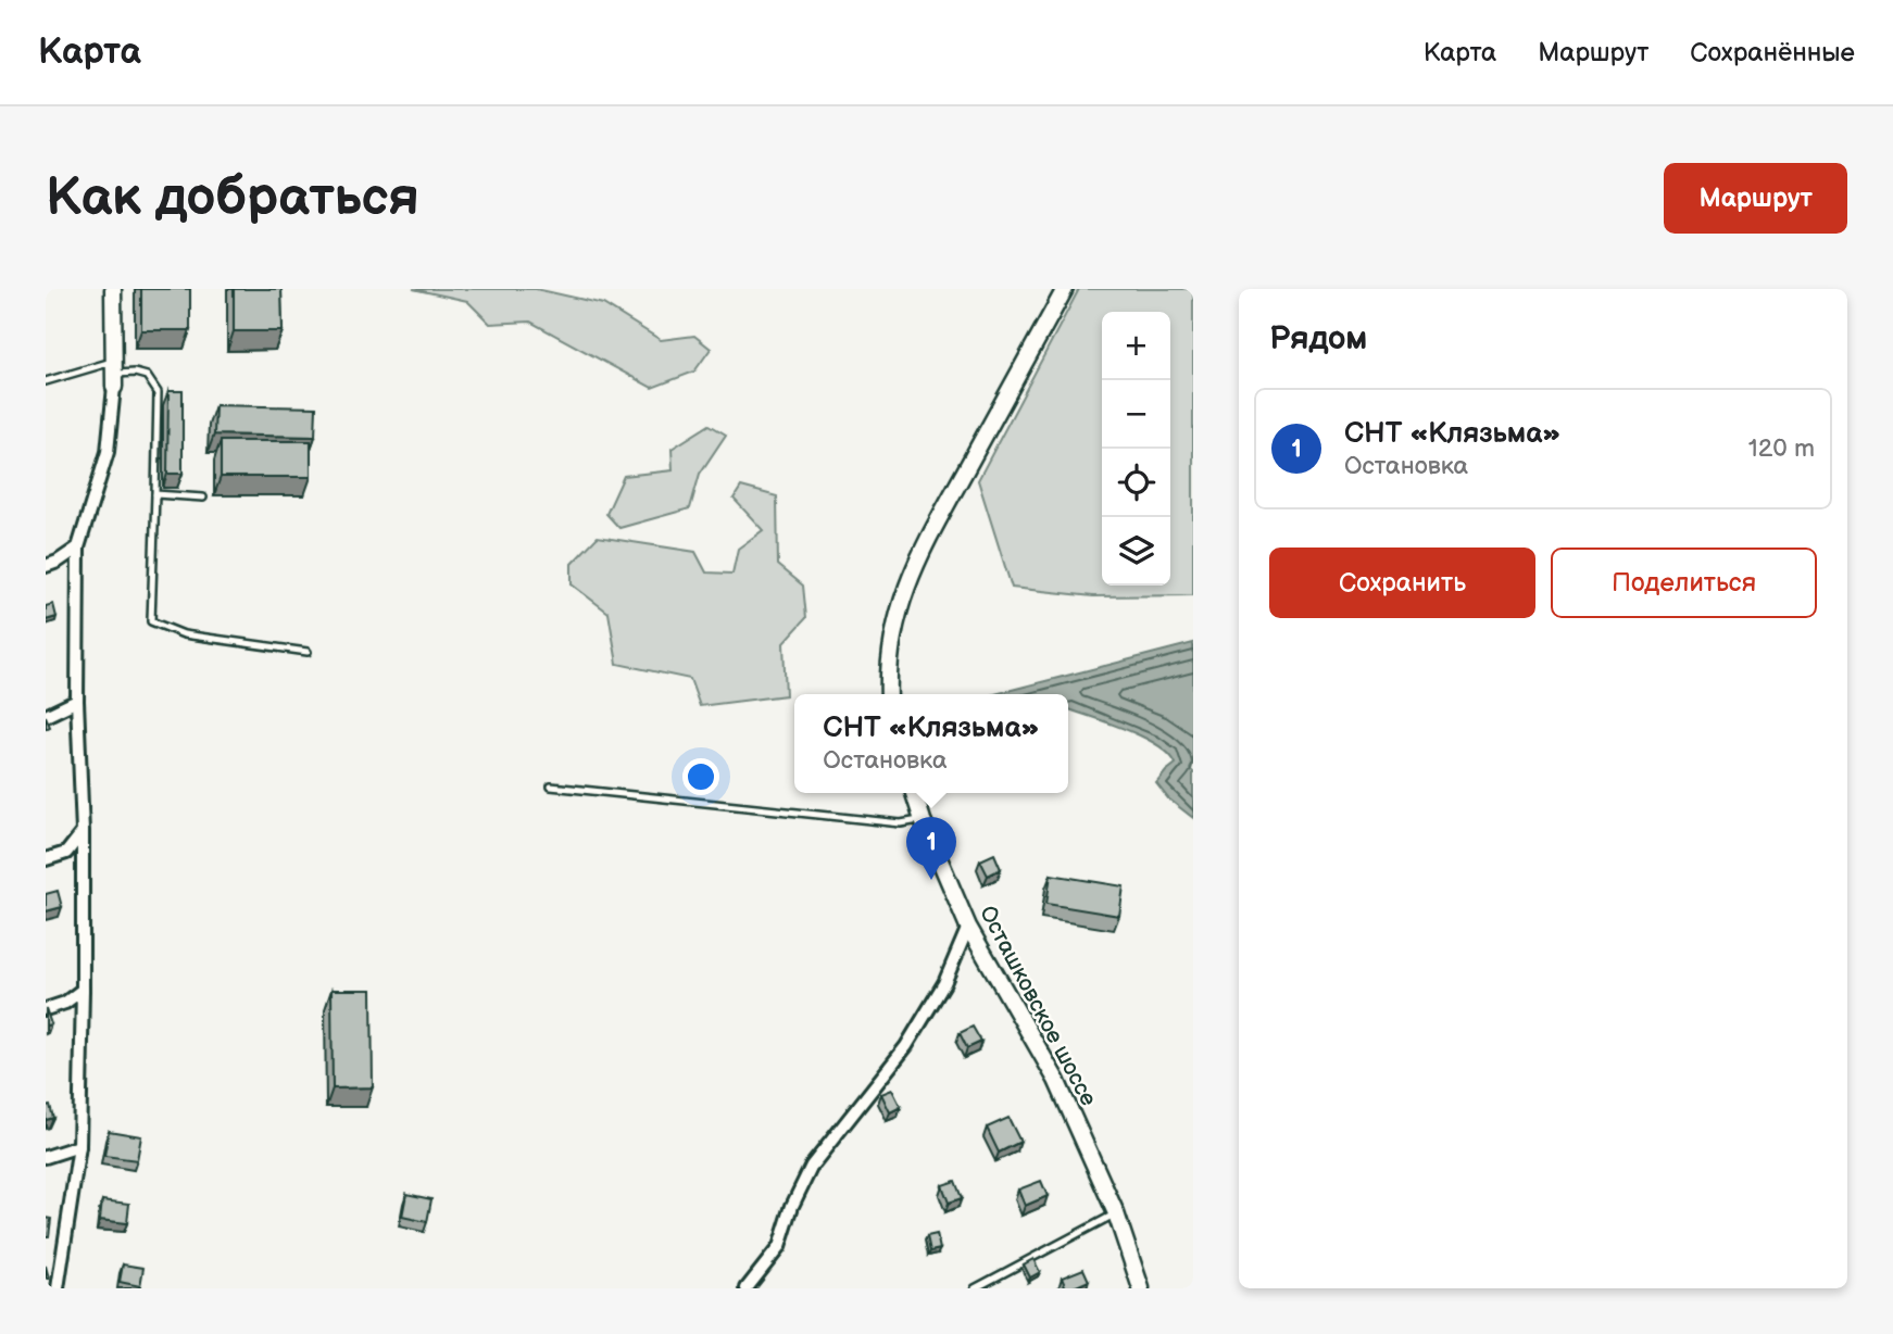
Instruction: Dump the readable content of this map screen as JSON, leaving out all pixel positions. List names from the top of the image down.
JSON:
{
  "streets": {
    "street": ["Осташковское шоссе"]
  },
  "page": {
    "header": "Карта",
    "nav": ["Карта", "Маршрут", "Сохранённые"],
    "buttons": [
      "Маршрут",
      ["Сохранить", "Поделиться"]
    ],
    "title": "Как добраться",
    "heading": "Рядом",
    "map_buttons": ["+", "−"],
    "list": [
      {
        "mark": "1",
        "name": "СНТ «Клязьма»",
        "note": "Остановка",
        "value": "120 m"
      }
    ],
    "popup": ["СНТ «Клязьма»", "Остановка"],
    "pins": "1"
  }
}
